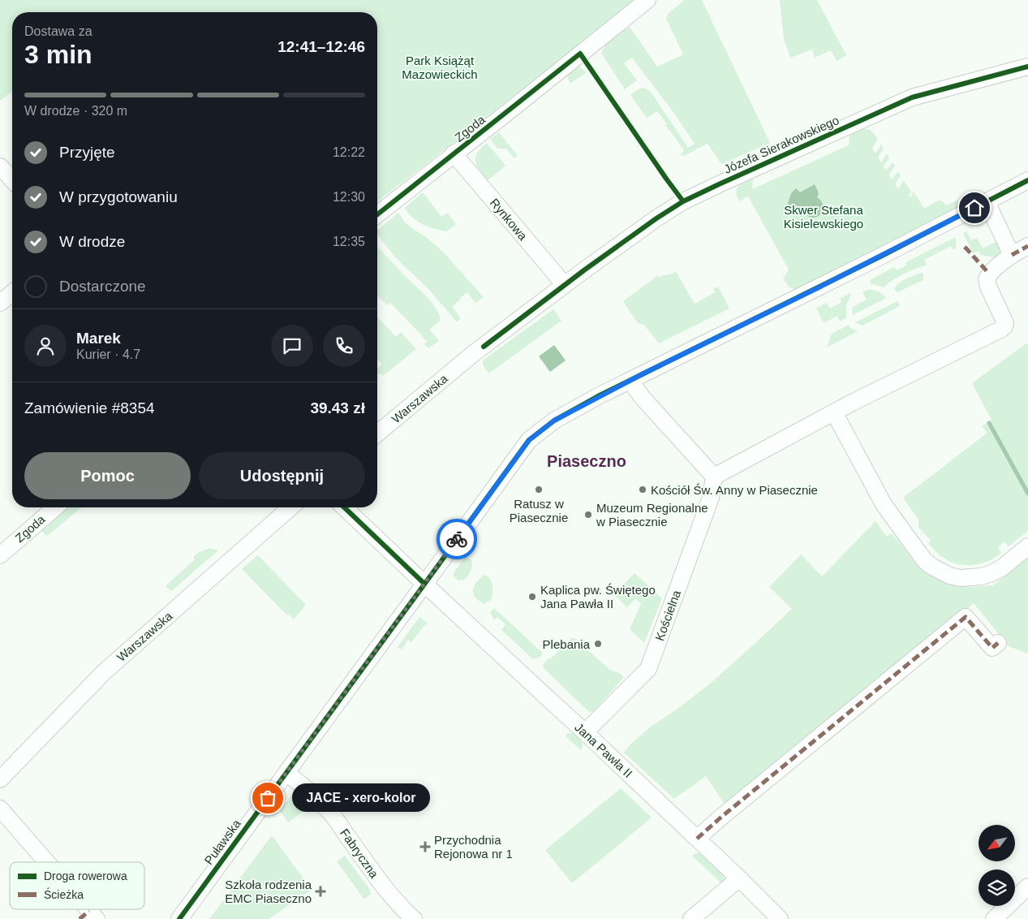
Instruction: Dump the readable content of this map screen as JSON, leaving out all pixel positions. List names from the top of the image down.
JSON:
{
  "streets": {
    "street": [
      "Zgoda",
      "Józefa Sierakowskiego",
      "Rynkowa",
      "Warszawska",
      "Kościelna",
      "Jana Pawła II",
      "Puławska",
      "Fabryczna"
    ]
  },
  "crossings": [
    ["Zgoda", "Rynkowa"],
    ["Józefa Sierakowskiego", "Rynkowa"],
    ["Józefa Sierakowskiego", "Warszawska"],
    ["Kościelna", "Jana Pawła II"],
    ["Jana Pawła II", "Puławska"],
    ["Puławska", "Fabryczna"]
  ],
  "districts": ["Piaseczno"],
  "parks": ["Park Książąt Mazowieckich", "Skwer Stefana Kisielewskiego"],
  "places": {
    "other": [
      "Ratusz w Piasecznie",
      "Kościół Św. Anny w Piasecznie",
      "Muzeum Regionalne w Piasecznie",
      "Kaplica pw. Świętego Jana Pawła II",
      "Plebania",
      "JACE - xero-kolor"
    ],
    "health": ["Przychodnia Rejonowa nr 1", "Szkoła rodzenia EMC Piaseczno"]
  },
  "legend": ["Droga rowerowa", "Ścieżka"],
  "north": "bottom left",
  "page": {
    "heading": ["3 min", "Dostawa za", "12:41–12:46"],
    "panel": [
      "Marek",
      "Kurier · 4.7",
      "Zamówienie #8354",
      "39.43 zł"
    ],
    "bar": "W drodze · 320 m",
    "list": [
      ["Przyjęte", "12:22"],
      ["W przygotowaniu", "12:30"],
      ["W drodze", "12:35"],
      "Dostarczone"
    ],
    "buttons": ["Pomoc", "Udostępnij"],
    "bubble": "JACE - xero-kolor"
  }
}
